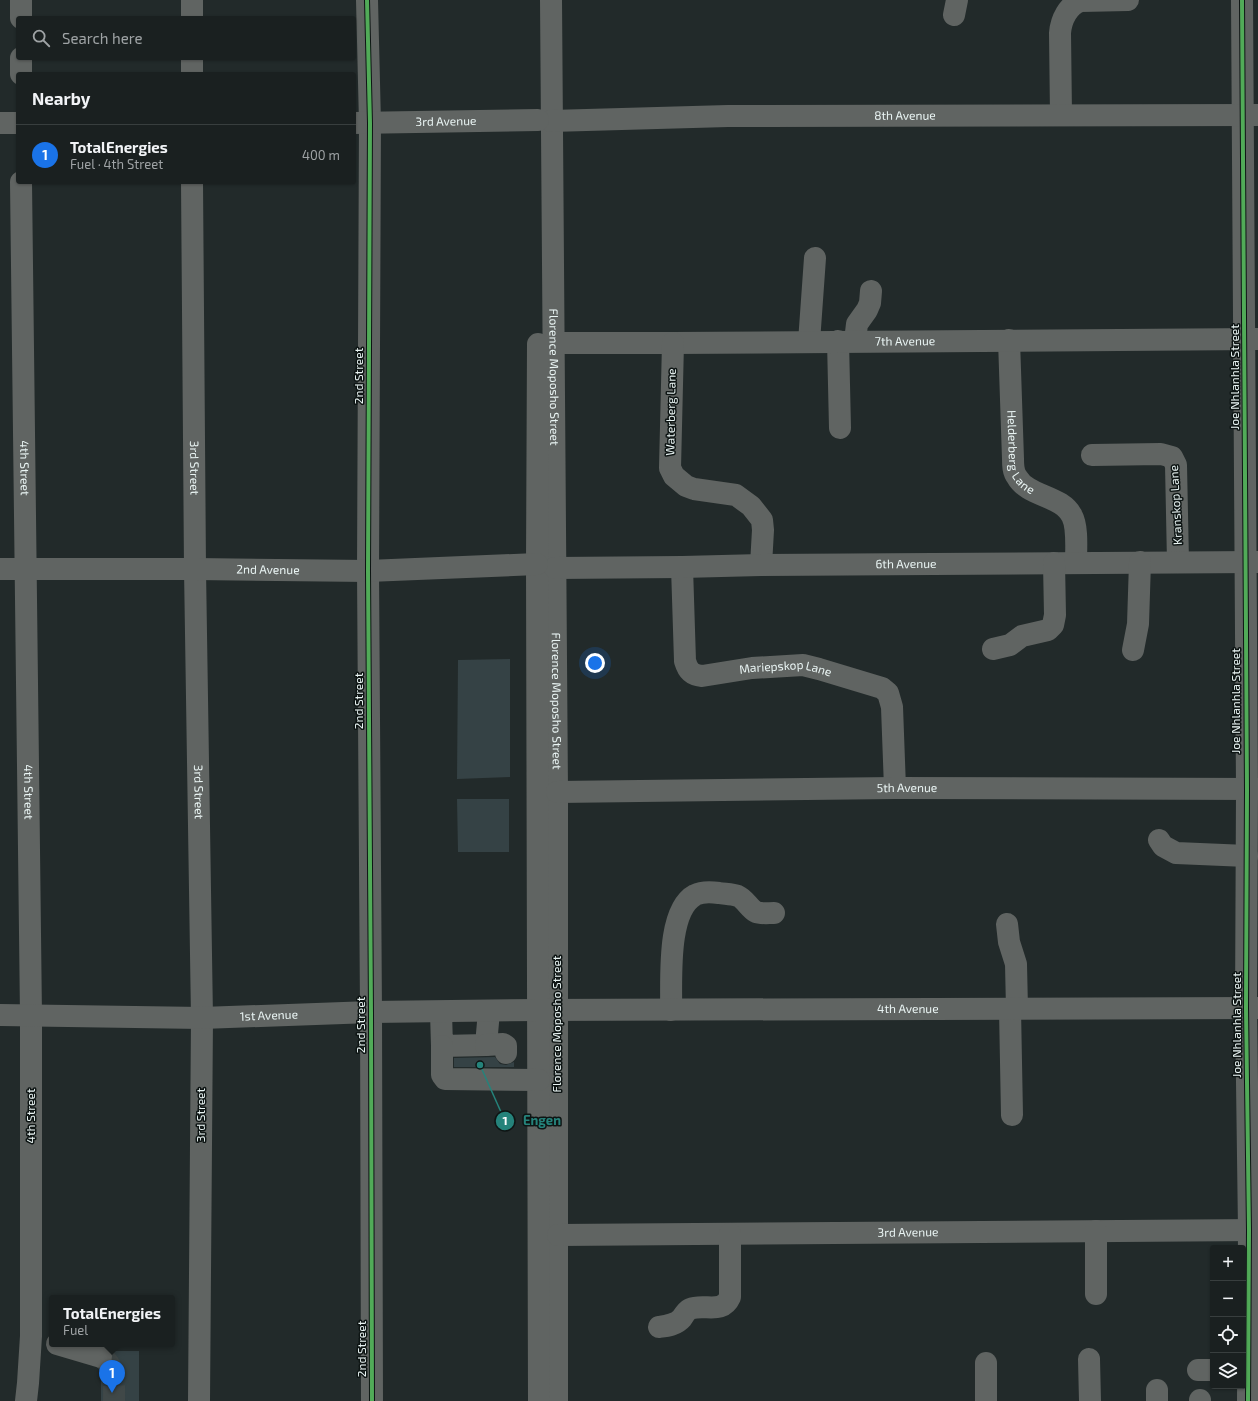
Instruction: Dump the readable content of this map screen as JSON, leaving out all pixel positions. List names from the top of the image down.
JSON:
{
  "streets": {
    "street": [
      "8th Avenue",
      "3rd Avenue",
      "7th Avenue",
      "2nd Street",
      "Florence Moposho Street",
      "Joe Nhlanhla Street",
      "Waterberg Lane",
      "Helderberg Lane",
      "4th Street",
      "3rd Street",
      "Kranskop Lane",
      "6th Avenue",
      "2nd Avenue",
      "Mariepskop Lane",
      "5th Avenue",
      "4th Avenue",
      "1st Avenue"
    ]
  },
  "crossings": [
    ["8th Avenue", "3rd Avenue"],
    ["8th Avenue", "Florence Moposho Street"],
    ["8th Avenue", "Joe Nhlanhla Street"],
    ["3rd Avenue", "2nd Street"],
    ["3rd Avenue", "Florence Moposho Street"],
    ["3rd Avenue", "Joe Nhlanhla Street"],
    ["7th Avenue", "Florence Moposho Street"],
    ["7th Avenue", "Joe Nhlanhla Street"],
    ["7th Avenue", "Waterberg Lane"],
    ["7th Avenue", "Helderberg Lane"],
    ["2nd Street", "2nd Avenue"],
    ["2nd Street", "1st Avenue"],
    ["Florence Moposho Street", "6th Avenue"],
    ["Florence Moposho Street", "2nd Avenue"],
    ["Florence Moposho Street", "5th Avenue"],
    ["Florence Moposho Street", "4th Avenue"],
    ["Florence Moposho Street", "1st Avenue"],
    ["Joe Nhlanhla Street", "6th Avenue"],
    ["Joe Nhlanhla Street", "5th Avenue"],
    ["Joe Nhlanhla Street", "4th Avenue"],
    ["Waterberg Lane", "6th Avenue"],
    ["Helderberg Lane", "6th Avenue"],
    ["4th Street", "2nd Avenue"],
    ["4th Street", "1st Avenue"],
    ["3rd Street", "2nd Avenue"],
    ["3rd Street", "1st Avenue"],
    ["Kranskop Lane", "6th Avenue"],
    ["6th Avenue", "2nd Avenue"],
    ["6th Avenue", "Mariepskop Lane"],
    ["Mariepskop Lane", "5th Avenue"],
    ["4th Avenue", "1st Avenue"]
  ],
  "places": ["Engen"],
  "page": {
    "search": "Search here",
    "heading": "Nearby",
    "list": [
      {
        "mark": "1",
        "name": "TotalEnergies",
        "note": "Fuel · 4th Street",
        "value": "400 m"
      }
    ],
    "map_buttons": ["+", "−"],
    "popup": ["TotalEnergies", "Fuel"],
    "pins": "1"
  }
}
